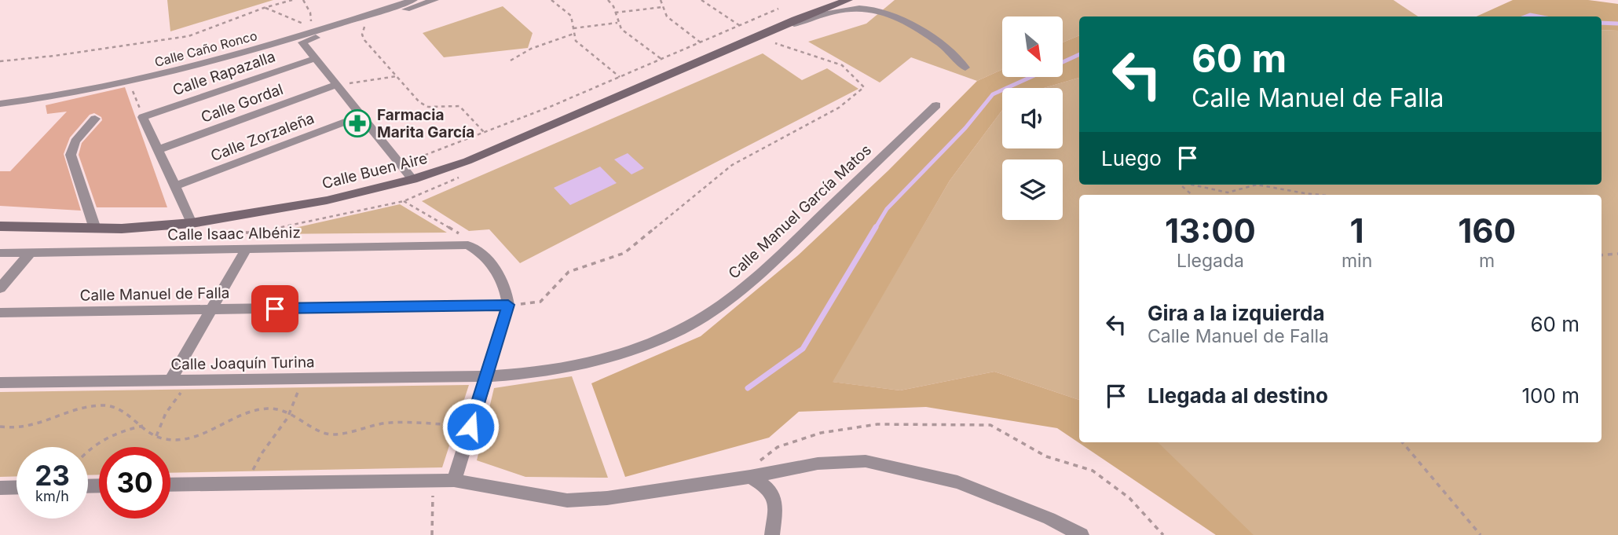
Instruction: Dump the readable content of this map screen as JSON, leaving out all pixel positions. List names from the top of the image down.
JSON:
{
  "streets": {
    "main road": ["Calle Buen Aire"],
    "street": [
      "Calle Caño Ronco",
      "Calle Rapazalla",
      "Calle Gordal",
      "Calle Zorzaleña",
      "Calle Manuel García Matos",
      "Calle Isaac Albéniz",
      "Calle Manuel de Falla",
      "Calle Joaquín Turina"
    ]
  },
  "crossings": [
    ["Calle Rapazalla", "Calle Gordal"],
    ["Calle Manuel García Matos", "Calle Joaquín Turina"]
  ],
  "places": {
    "pharmacy": ["Farmacia Marita García"]
  },
  "north": "bottom right",
  "page": {
    "turn": ["60 m", "Calle Manuel de Falla"],
    "then": "Luego",
    "eta": [
      "13:00",
      "Llegada",
      "1",
      "min",
      "160",
      "m"
    ],
    "list": [
      {
        "name": "Gira a la izquierda",
        "note": "Calle Manuel de Falla",
        "value": "60 m"
      },
      {
        "name": "Llegada al destino",
        "value": "100 m"
      }
    ],
    "speed": "23 km/h",
    "limit": "30"
  }
}
